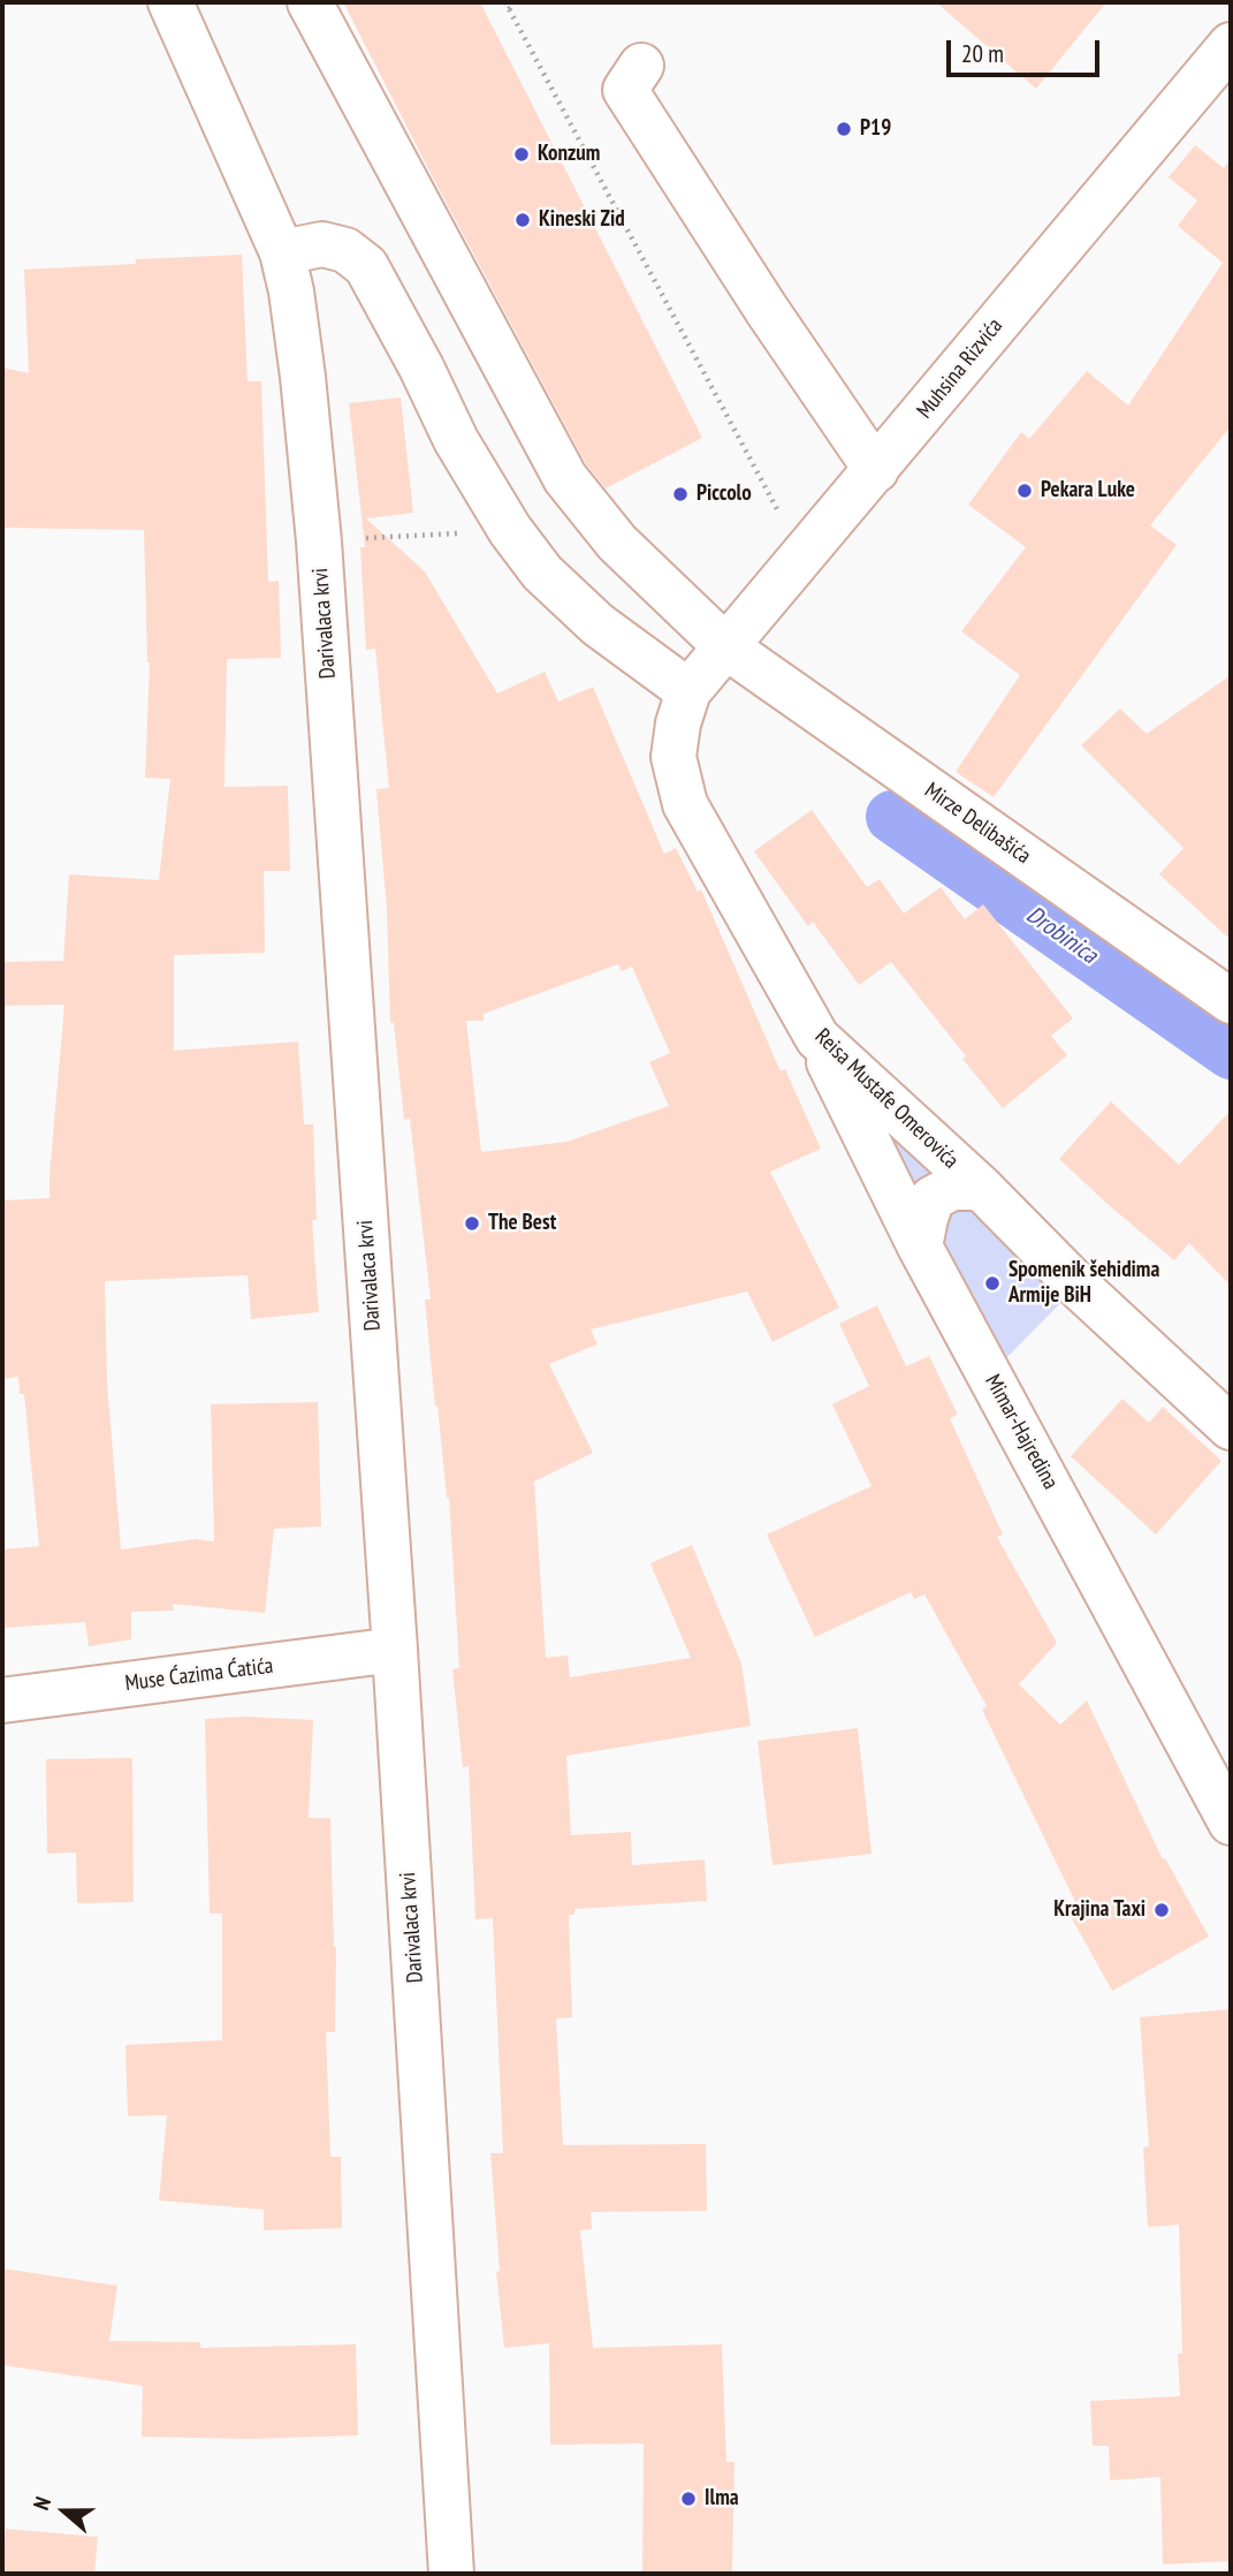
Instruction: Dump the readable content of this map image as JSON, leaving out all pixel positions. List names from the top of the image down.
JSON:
{
  "streets": {
    "street": [
      "Muhsina Rizvića",
      "Darivalaca krvi",
      "Mirze Delibašića",
      "Reisa Mustafe Omerovića",
      "Mimar-Hajredina",
      "Muse Ćazima Ćatića"
    ]
  },
  "crossings": [
    ["Muhsina Rizvića", "Mirze Delibašića"],
    ["Muhsina Rizvića", "Reisa Mustafe Omerovića"],
    ["Darivalaca krvi", "Muse Ćazima Ćatića"],
    ["Reisa Mustafe Omerovića", "Mimar-Hajredina"]
  ],
  "water": ["Drobinica"],
  "places": [
    "P19",
    "Konzum",
    "Kineski Zid",
    "Pekara Luke",
    "Piccolo",
    "The Best",
    "Spomenik šehidima Armije BiH",
    "Krajina Taxi",
    "Ilma"
  ],
  "scale_bar": "20 m",
  "north": "left"
}
